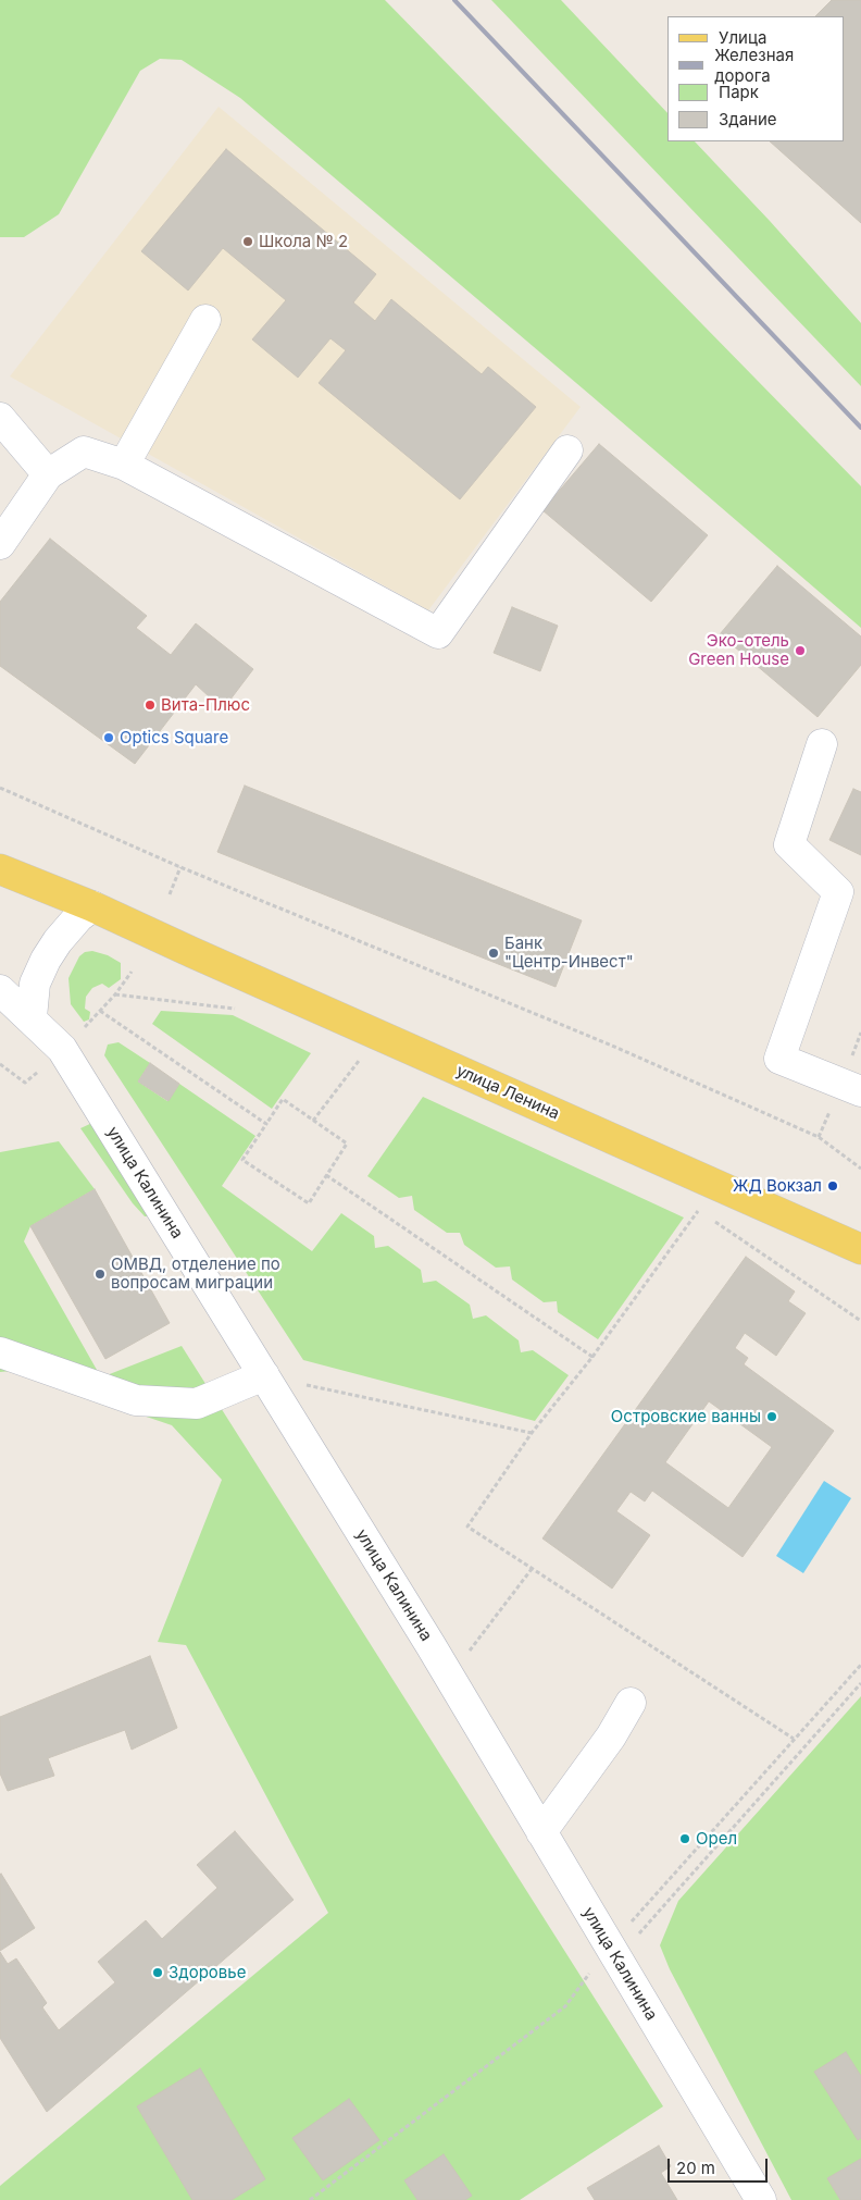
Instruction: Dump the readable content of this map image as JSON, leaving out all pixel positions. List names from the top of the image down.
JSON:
{
  "streets": {
    "main road": ["улица Ленина"],
    "street": ["улица Калинина"]
  },
  "places": [
    "Школа № 2",
    "Эко-отель Green House",
    "Вита-Плюс",
    "Optics Square",
    "Банк \"Центр-Инвест\"",
    "ЖД Вокзал",
    "ОМВД, отделение по вопросам миграции",
    "Островские ванны",
    "Орел",
    "Здоровье"
  ],
  "legend": [
    "Улица",
    "Железная дорога",
    "Парк",
    "Здание"
  ],
  "scale_bar": "20 m"
}
